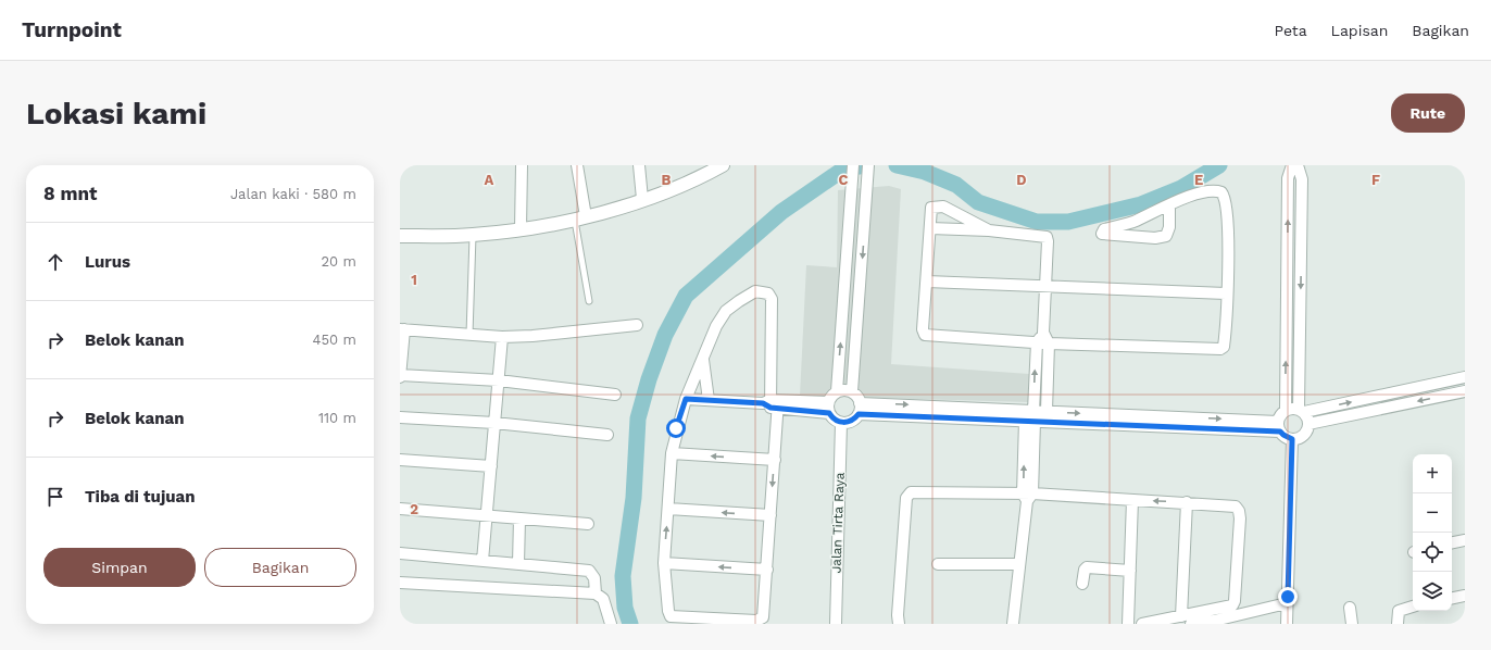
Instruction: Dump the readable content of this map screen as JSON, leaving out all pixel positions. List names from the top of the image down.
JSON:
{
  "streets": {
    "street": ["Jalan Tirta Raya"]
  },
  "page": {
    "header": "Turnpoint",
    "nav": ["Peta", "Lapisan", "Bagikan"],
    "buttons": [
      "Rute",
      ["Simpan", "Bagikan"]
    ],
    "title": "Lokasi kami",
    "heading": ["8 mnt", "Jalan kaki · 580 m"],
    "list": [
      ["Lurus", "20 m"],
      ["Belok kanan", "450 m"],
      ["Belok kanan", "110 m"],
      "Tiba di tujuan"
    ],
    "map_buttons": ["+", "−"]
  },
  "grid": {
    "columns": [
      "A",
      "B",
      "C",
      "D",
      "E",
      "F"
    ],
    "rows": ["1", "2"]
  }
}
